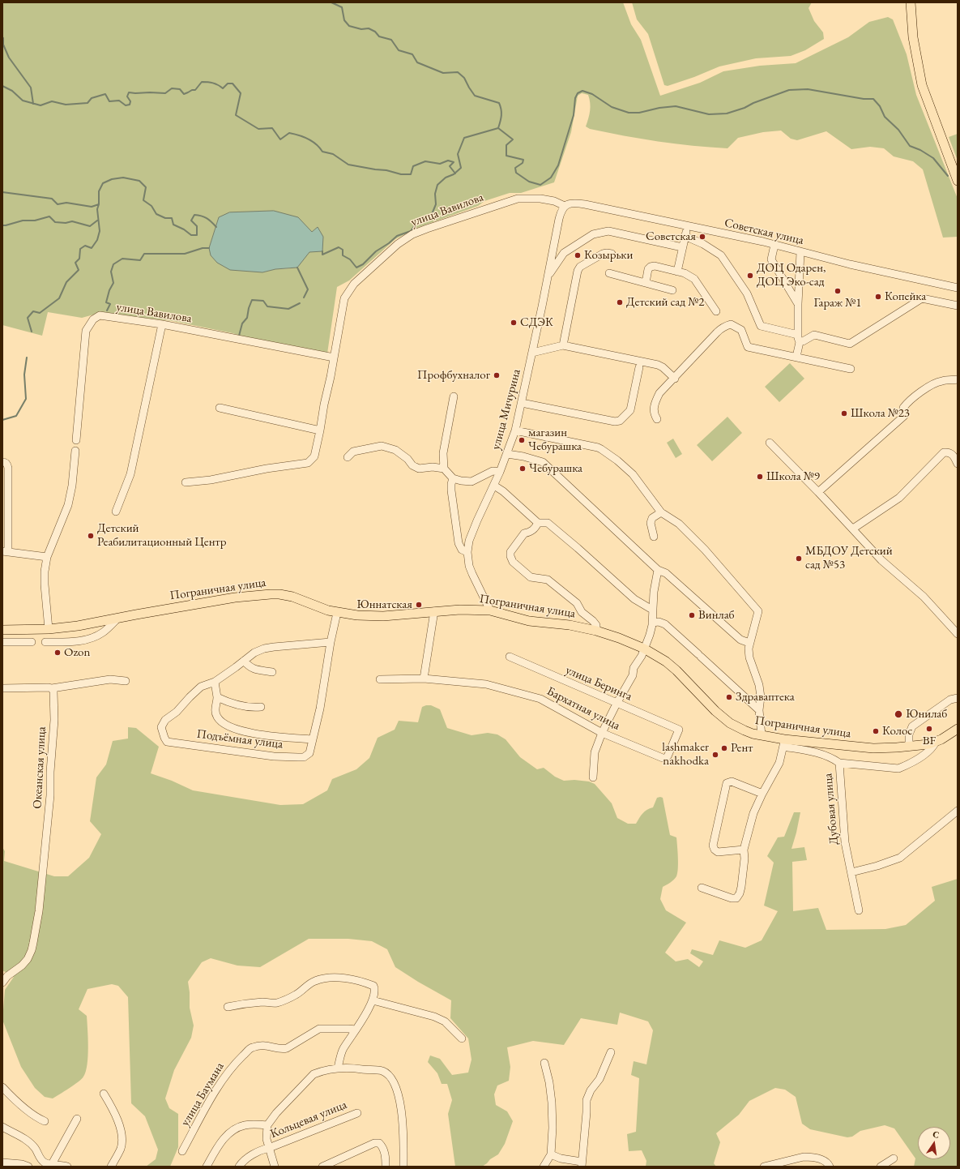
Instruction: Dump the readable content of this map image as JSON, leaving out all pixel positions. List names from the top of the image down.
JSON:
{
  "streets": {
    "main road": ["Пограничная улица"],
    "street": [
      "улица Вавилова",
      "Советская улица",
      "улица Мичурина",
      "улица Беринга",
      "Бархатная улица",
      "Подъёмная улица",
      "Океанская улица",
      "Дубовая улица",
      "улица Баумана",
      "Кольцевая улица"
    ]
  },
  "crossings": [
    ["улица Вавилова", "Советская улица"],
    ["улица Вавилова", "улица Мичурина"],
    ["Советская улица", "улица Мичурина"],
    ["улица Мичурина", "Пограничная улица"],
    ["Пограничная улица", "Подъёмная улица"],
    ["Пограничная улица", "Дубовая улица"],
    ["улица Беринга", "Бархатная улица"]
  ],
  "places": [
    "Советская",
    "Козырьки",
    "ДОЦ Одарен, ДОЦ Эко-сад",
    "Гараж №1",
    "Копейка",
    "Детский сад №2",
    "СДЭК",
    "Профбухналог",
    "Школа №23",
    "магазин Чебурашка",
    "Чебурашка",
    "Школа №9",
    "Детский Реабилитационный Центр",
    "МБДОУ Детский сад №53",
    "Юннатская",
    "Винлаб",
    "Ozon",
    "Здраваптека",
    "Юнилаб",
    "BF",
    "Колос",
    "Рент",
    "lashmaker nakhodka"
  ],
  "north": "top"
}
